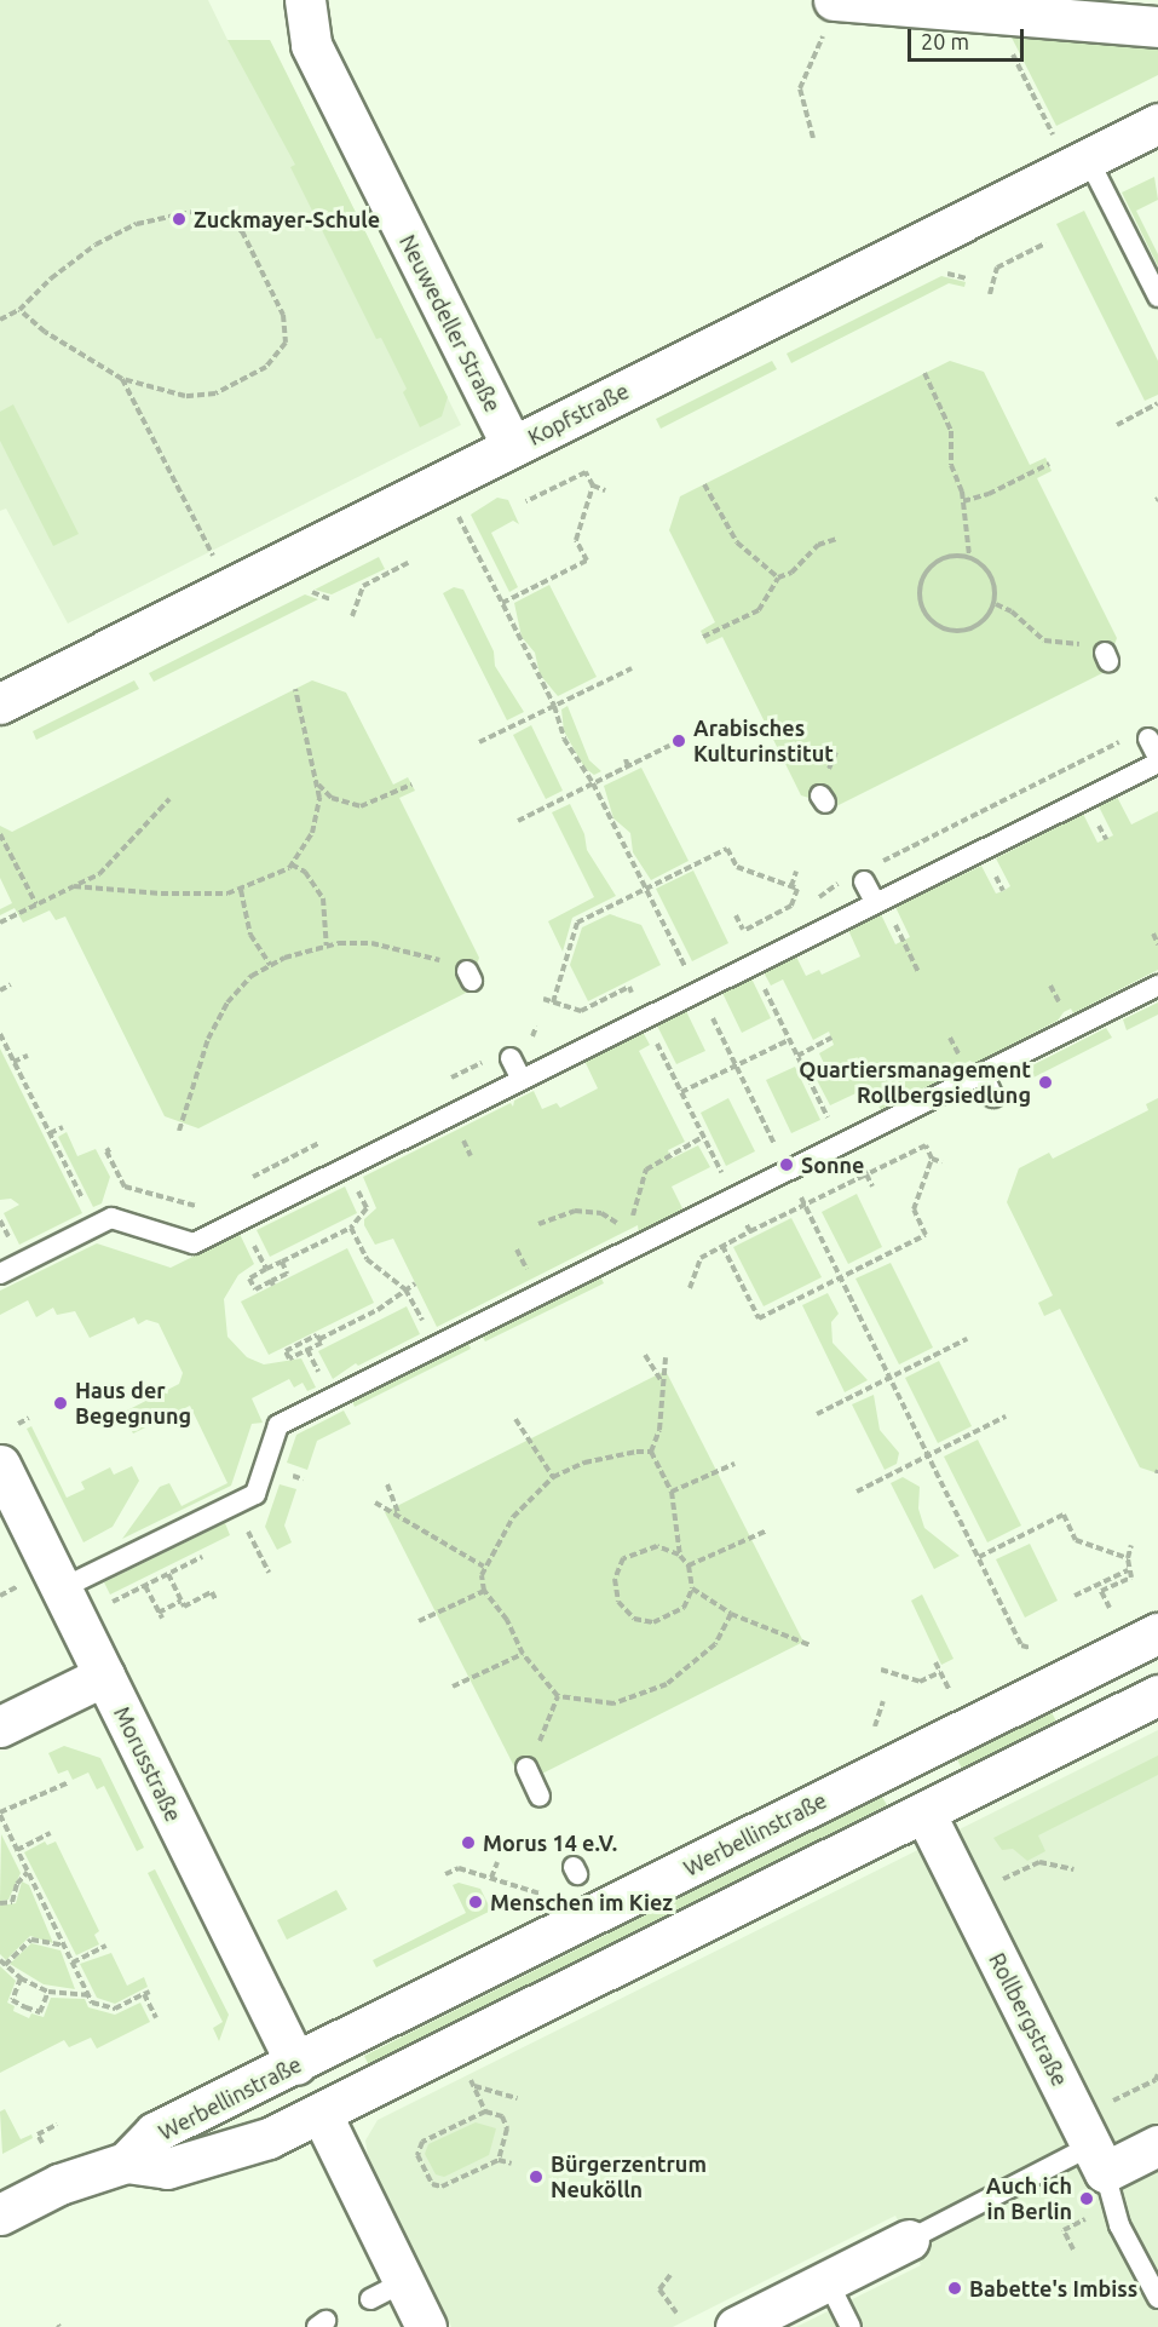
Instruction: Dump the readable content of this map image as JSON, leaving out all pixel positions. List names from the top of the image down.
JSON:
{
  "streets": {
    "street": [
      "Neuwedeller Straße",
      "Kopfstraße",
      "Morusstraße",
      "Werbellinstraße",
      "Rollbergstraße"
    ]
  },
  "crossings": [
    ["Neuwedeller Straße", "Kopfstraße"],
    ["Morusstraße", "Werbellinstraße"],
    ["Werbellinstraße", "Rollbergstraße"]
  ],
  "places": [
    "Zuckmayer-Schule",
    "Arabisches Kulturinstitut",
    "Quartiersmanagement Rollbergsiedlung",
    "Sonne",
    "Haus der Begegnung",
    "Morus 14 e.V.",
    "Menschen im Kiez",
    "Bürgerzentrum Neukölln",
    "Auch ich in Berlin",
    "Babette's Imbiss"
  ],
  "scale_bar": "20 m"
}
